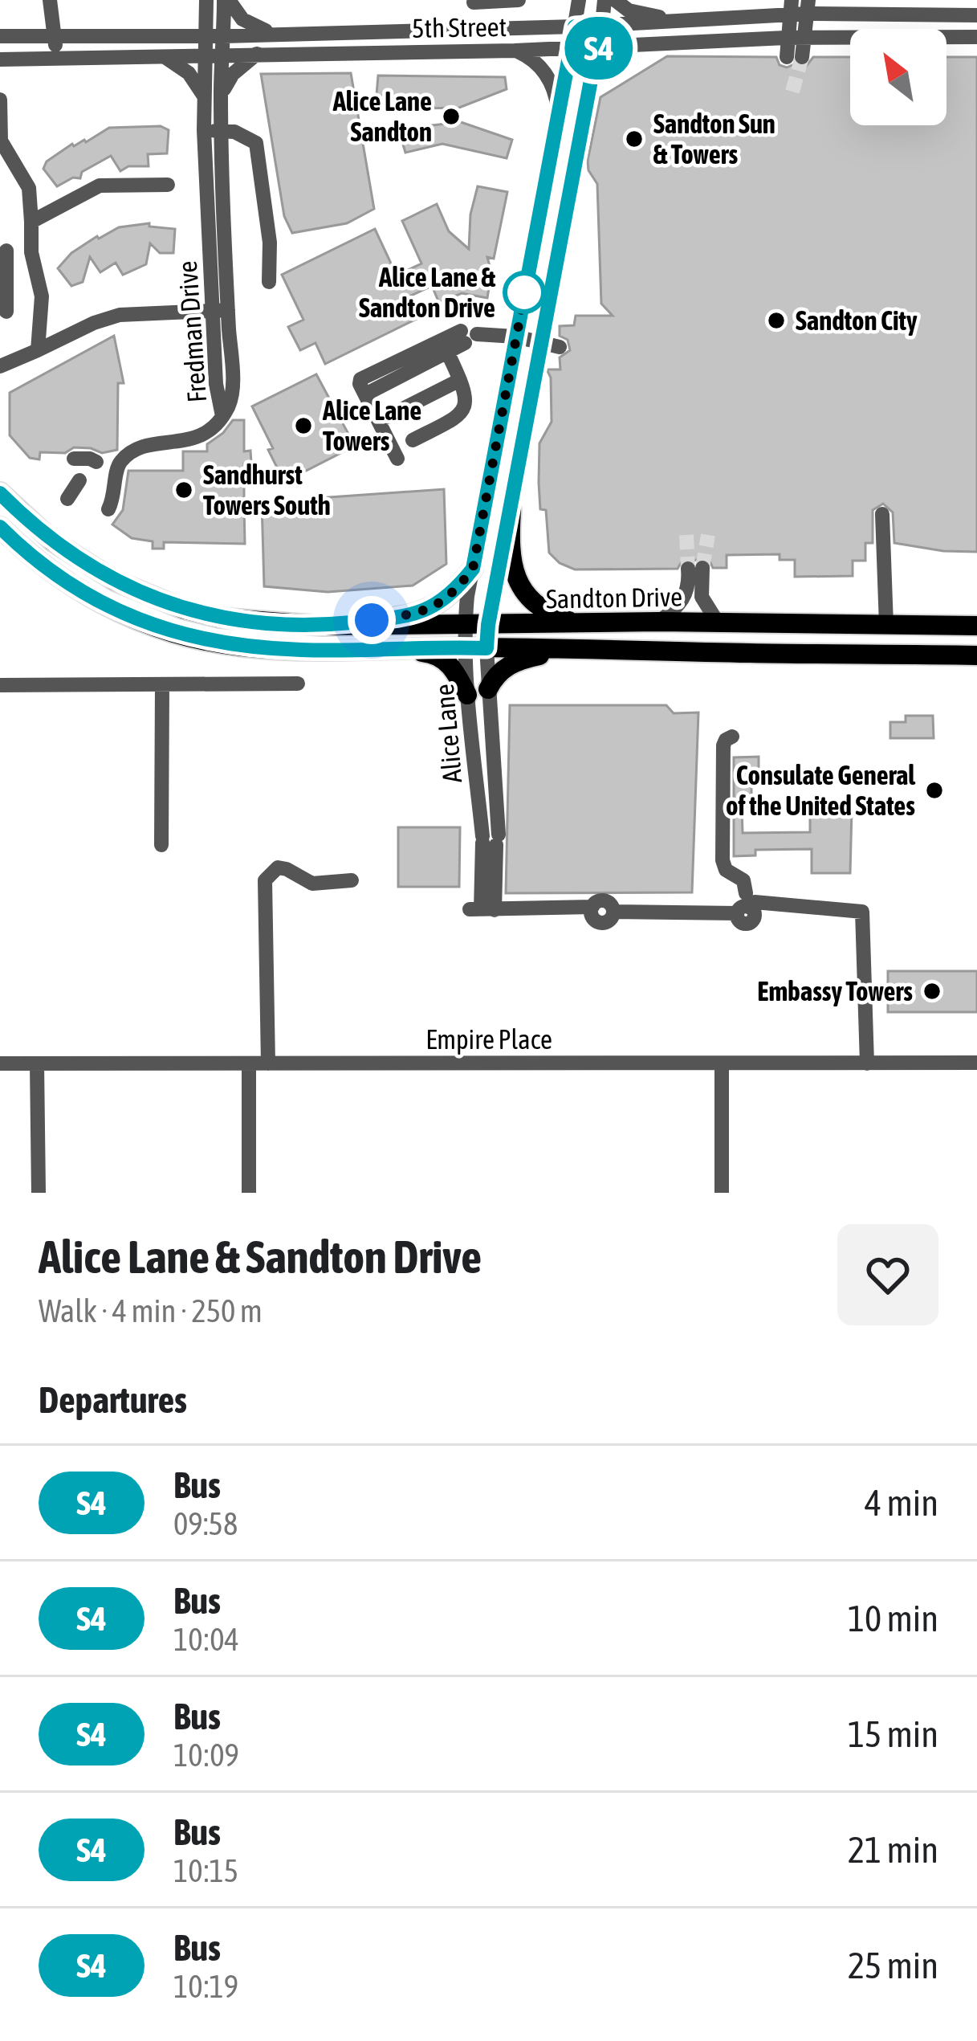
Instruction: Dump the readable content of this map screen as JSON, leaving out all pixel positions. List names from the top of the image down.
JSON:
{
  "streets": {
    "main road": ["Sandton Drive"],
    "street": [
      "5th Street",
      "Fredman Drive",
      "Alice Lane",
      "Empire Place"
    ]
  },
  "crossings": [
    ["5th Street", "Fredman Drive"],
    ["5th Street", "Alice Lane"],
    ["Sandton Drive", "Alice Lane"]
  ],
  "places": [
    "Alice Lane Sandton",
    "Sandton Sun & Towers",
    "Alice Lane & Sandton Drive",
    "Sandton City",
    "Alice Lane Towers",
    "Sandhurst Towers South",
    "Consulate General of the United States",
    "Embassy Towers"
  ],
  "lines": ["bus line S4"],
  "north": "top left",
  "page": {
    "on_map": "S4",
    "heading": [
      ["Alice Lane & Sandton Drive", "Walk · 4 min · 250 m"],
      "Departures"
    ],
    "list": [
      {
        "mark": "S4",
        "name": "Bus",
        "note": "09:58",
        "value": "4 min"
      },
      {
        "mark": "S4",
        "name": "Bus",
        "note": "10:04",
        "value": "10 min"
      },
      {
        "mark": "S4",
        "name": "Bus",
        "note": "10:09",
        "value": "15 min"
      },
      {
        "mark": "S4",
        "name": "Bus",
        "note": "10:15",
        "value": "21 min"
      },
      {
        "mark": "S4",
        "name": "Bus",
        "note": "10:19",
        "value": "25 min"
      }
    ]
  }
}
